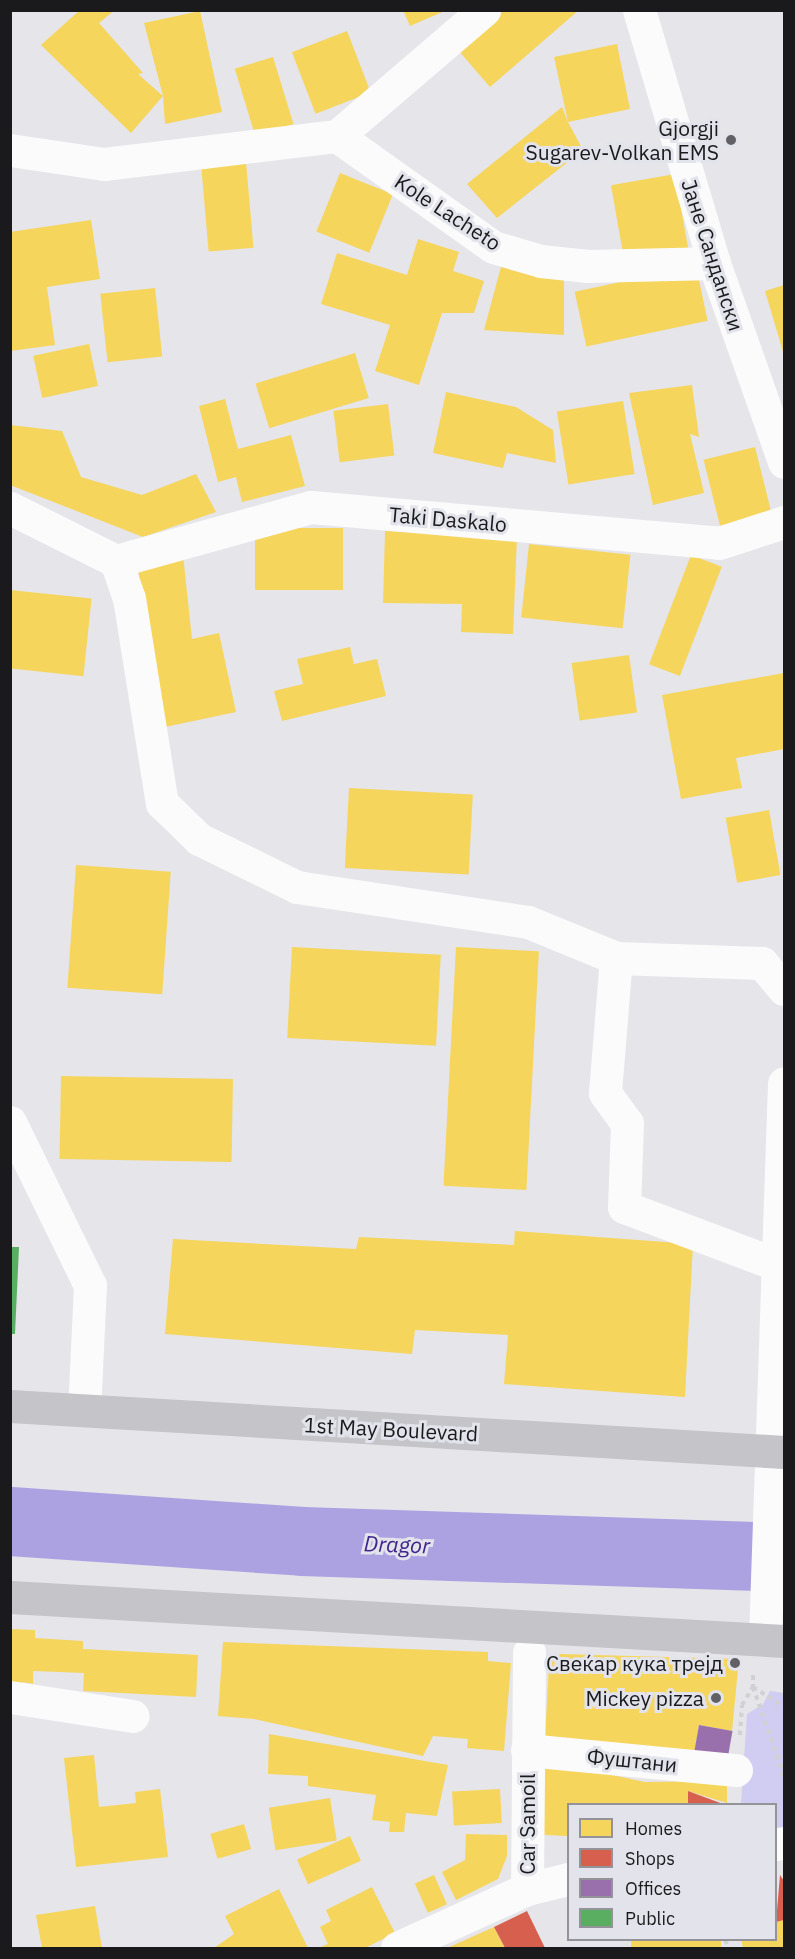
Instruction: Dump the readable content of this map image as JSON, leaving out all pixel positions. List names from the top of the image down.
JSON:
{
  "streets": {
    "main road": ["1st May Boulevard"],
    "street": [
      "Kole Lacheto",
      "Јане Сандански",
      "Taki Daskalo",
      "Фуштани",
      "Car Samoil"
    ]
  },
  "crossings": [
    ["Kole Lacheto", "Јане Сандански"],
    ["Фуштани", "Car Samoil"]
  ],
  "water": ["Dragor"],
  "places": ["Gjorgji Sugarev-Volkan EMS", "Свеќар кука трејд", "Mickey pizza"],
  "legend": [
    "Homes",
    "Shops",
    "Offices",
    "Public"
  ]
}
